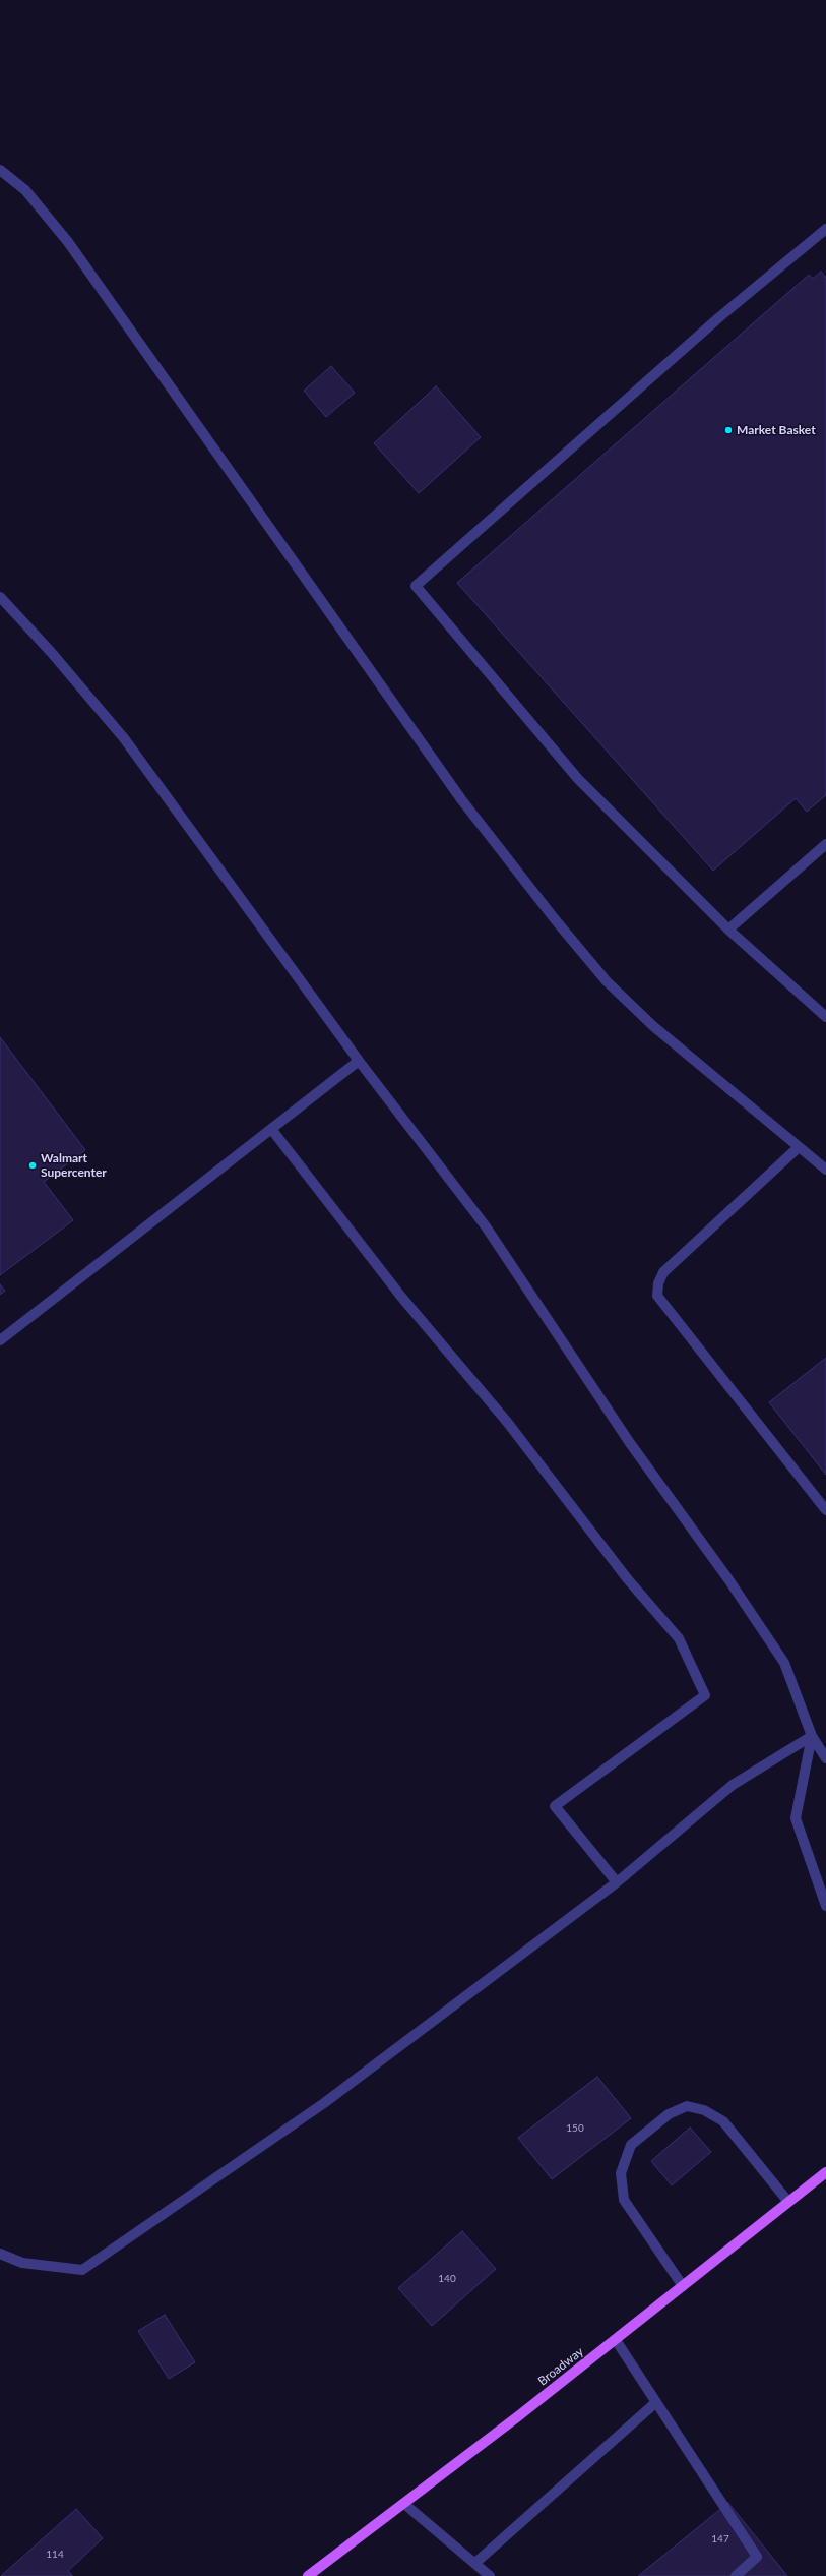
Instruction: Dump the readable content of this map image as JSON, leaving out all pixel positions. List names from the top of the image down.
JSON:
{
  "streets": {
    "main road": ["Broadway"]
  },
  "places": ["Market Basket", "Walmart Supercenter"],
  "house_numbers": [
    "150",
    "140",
    "147",
    "114"
  ]
}
